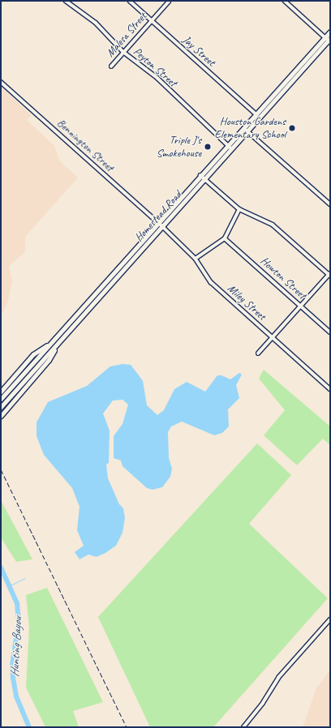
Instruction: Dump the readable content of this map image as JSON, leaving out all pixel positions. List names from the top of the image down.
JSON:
{
  "streets": {
    "main road": ["Homestead Road"],
    "street": [
      "Malesa Street",
      "Jay Street",
      "Peyton Street",
      "Bennington Street",
      "Howton Street",
      "Miley Street"
    ]
  },
  "crossings": [
    ["Malesa Street", "Jay Street"],
    ["Malesa Street", "Peyton Street"],
    ["Jay Street", "Homestead Road"],
    ["Peyton Street", "Homestead Road"],
    ["Bennington Street", "Homestead Road"],
    ["Bennington Street", "Miley Street"],
    ["Homestead Road", "Miley Street"]
  ],
  "water": ["Hunting Bayou"],
  "places": ["Houston Gardens Elementary School", "Triple J's Smokehouse"]
}
